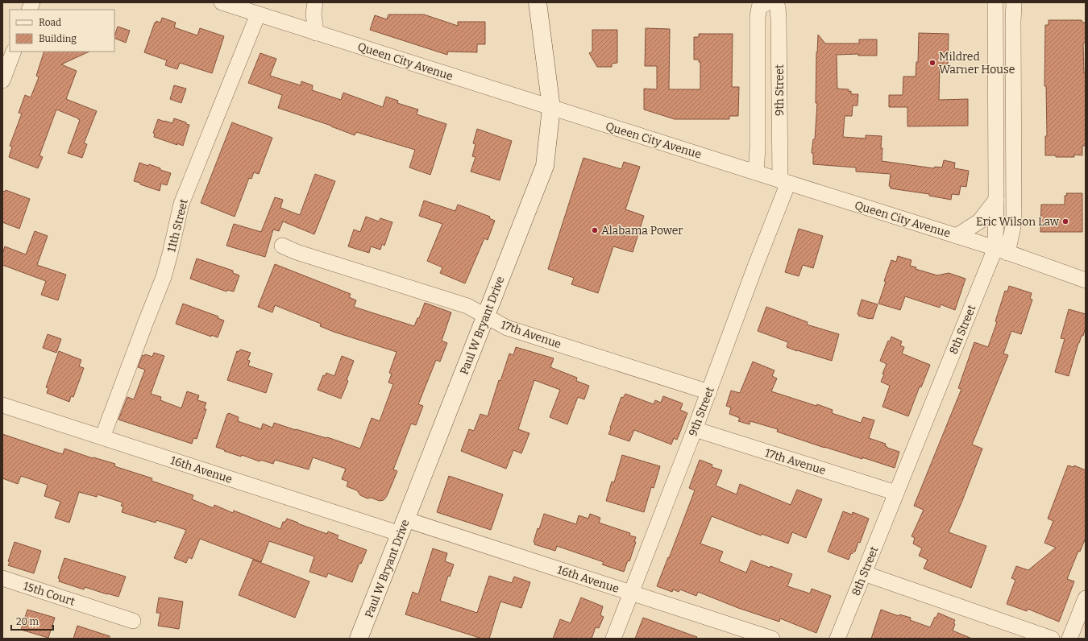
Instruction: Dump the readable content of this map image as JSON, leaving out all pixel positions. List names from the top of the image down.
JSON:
{
  "streets": {
    "street": [
      "Queen City Avenue",
      "9th Street",
      "11th Street",
      "Paul W Bryant Drive",
      "8th Street",
      "17th Avenue",
      "16th Avenue",
      "15th Court"
    ]
  },
  "crossings": [
    ["Queen City Avenue", "9th Street"],
    ["Queen City Avenue", "11th Street"],
    ["Queen City Avenue", "Paul W Bryant Drive"],
    ["Queen City Avenue", "8th Street"],
    ["9th Street", "17th Avenue"],
    ["9th Street", "16th Avenue"],
    ["11th Street", "16th Avenue"],
    ["Paul W Bryant Drive", "17th Avenue"],
    ["Paul W Bryant Drive", "16th Avenue"],
    ["8th Street", "17th Avenue"]
  ],
  "places": ["Mildred Warner House", "Eric Wilson Law", "Alabama Power"],
  "legend": ["Road", "Building"],
  "scale_bar": "20 m"
}
